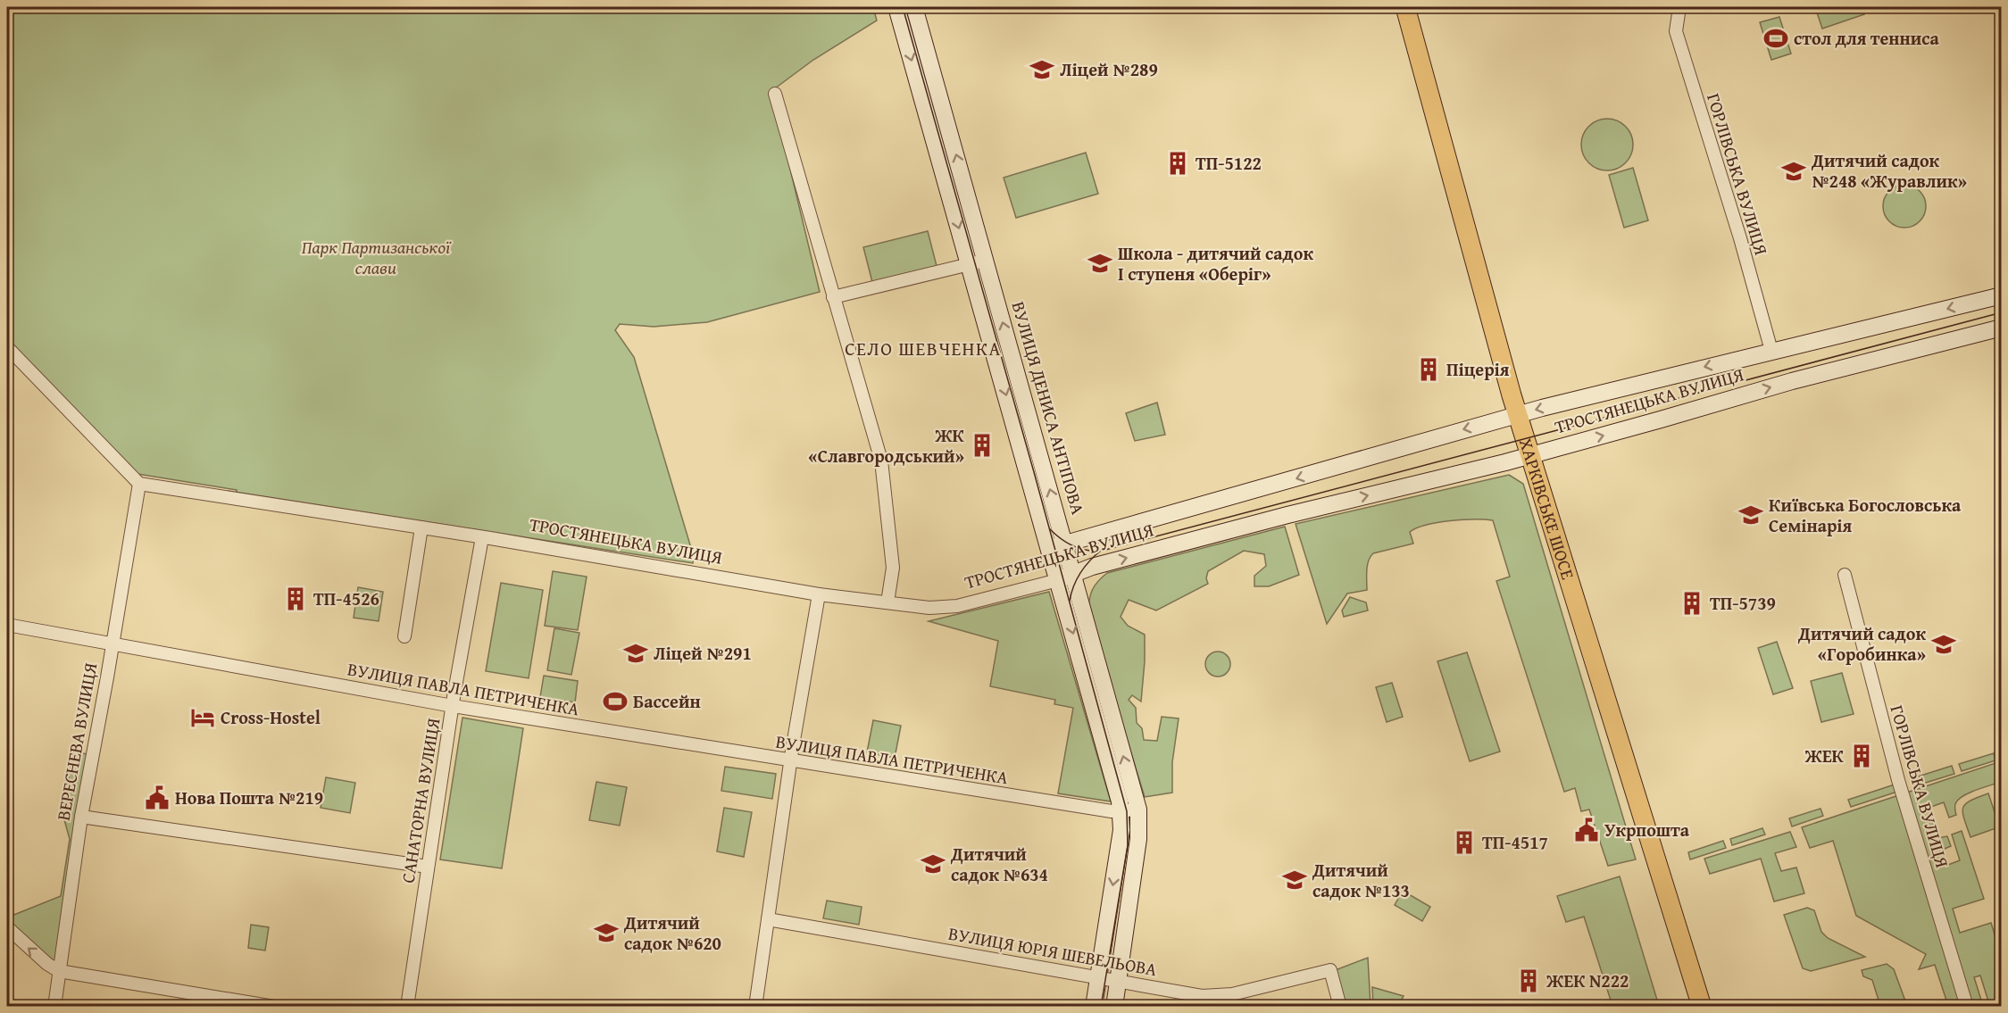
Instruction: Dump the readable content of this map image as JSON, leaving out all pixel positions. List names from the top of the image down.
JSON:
{
  "streets": {
    "main road": ["ХАРКІВСЬКЕ ШОСЕ"],
    "street": [
      "ГОРЛІВСЬКА ВУЛИЦЯ",
      "ТРОСТЯНЕЦЬКА ВУЛИЦЯ",
      "ВУЛИЦЯ ДЕНИСА АНТІПОВА",
      "ВУЛИЦЯ ПАВЛА ПЕТРИЧЕНКА",
      "ВЕРЕСНЕВА ВУЛИЦЯ",
      "САНАТОРНА ВУЛИЦЯ",
      "ВУЛИЦЯ ЮРІЯ ШЕВЕЛЬОВА"
    ]
  },
  "crossings": [
    ["ГОРЛІВСЬКА ВУЛИЦЯ", "ТРОСТЯНЕЦЬКА ВУЛИЦЯ"],
    ["ТРОСТЯНЕЦЬКА ВУЛИЦЯ", "ВУЛИЦЯ ДЕНИСА АНТІПОВА"],
    ["ТРОСТЯНЕЦЬКА ВУЛИЦЯ", "ХАРКІВСЬКЕ ШОСЕ"],
    ["ТРОСТЯНЕЦЬКА ВУЛИЦЯ", "ВЕРЕСНЕВА ВУЛИЦЯ"],
    ["ТРОСТЯНЕЦЬКА ВУЛИЦЯ", "САНАТОРНА ВУЛИЦЯ"],
    ["ВУЛИЦЯ ДЕНИСА АНТІПОВА", "ВУЛИЦЯ ПАВЛА ПЕТРИЧЕНКА"],
    ["ВУЛИЦЯ ДЕНИСА АНТІПОВА", "ВУЛИЦЯ ЮРІЯ ШЕВЕЛЬОВА"],
    ["ВУЛИЦЯ ПАВЛА ПЕТРИЧЕНКА", "ВЕРЕСНЕВА ВУЛИЦЯ"],
    ["ВУЛИЦЯ ПАВЛА ПЕТРИЧЕНКА", "САНАТОРНА ВУЛИЦЯ"]
  ],
  "districts": ["СЕЛО ШЕВЧЕНКА"],
  "parks": ["Парк Партизанської слави"],
  "places": {
    "sports": ["стол для тенниса", "Бассейн"],
    "school or university": [
      "Ліцей №289",
      "Дитячий садок №248 «Журавлик»",
      "Школа - дитячий садок І ступеня «Оберіг»",
      "Київська Богословська Семінарія",
      "Дитячий садок «Горобинка»",
      "Ліцей №291",
      "Дитячий садок №634",
      "Дитячий садок №133",
      "Дитячий садок №620"
    ],
    "building": [
      "ТП-5122",
      "Піцерія",
      "ЖК «Славгородський»",
      "ТП-4526",
      "ТП-5739",
      "ЖЕК",
      "ТП-4517",
      "ЖЕК N222"
    ],
    "hotel": ["Cross-Hostel"],
    "public building": ["Нова Пошта №219", "Укрпошта"]
  }
}
